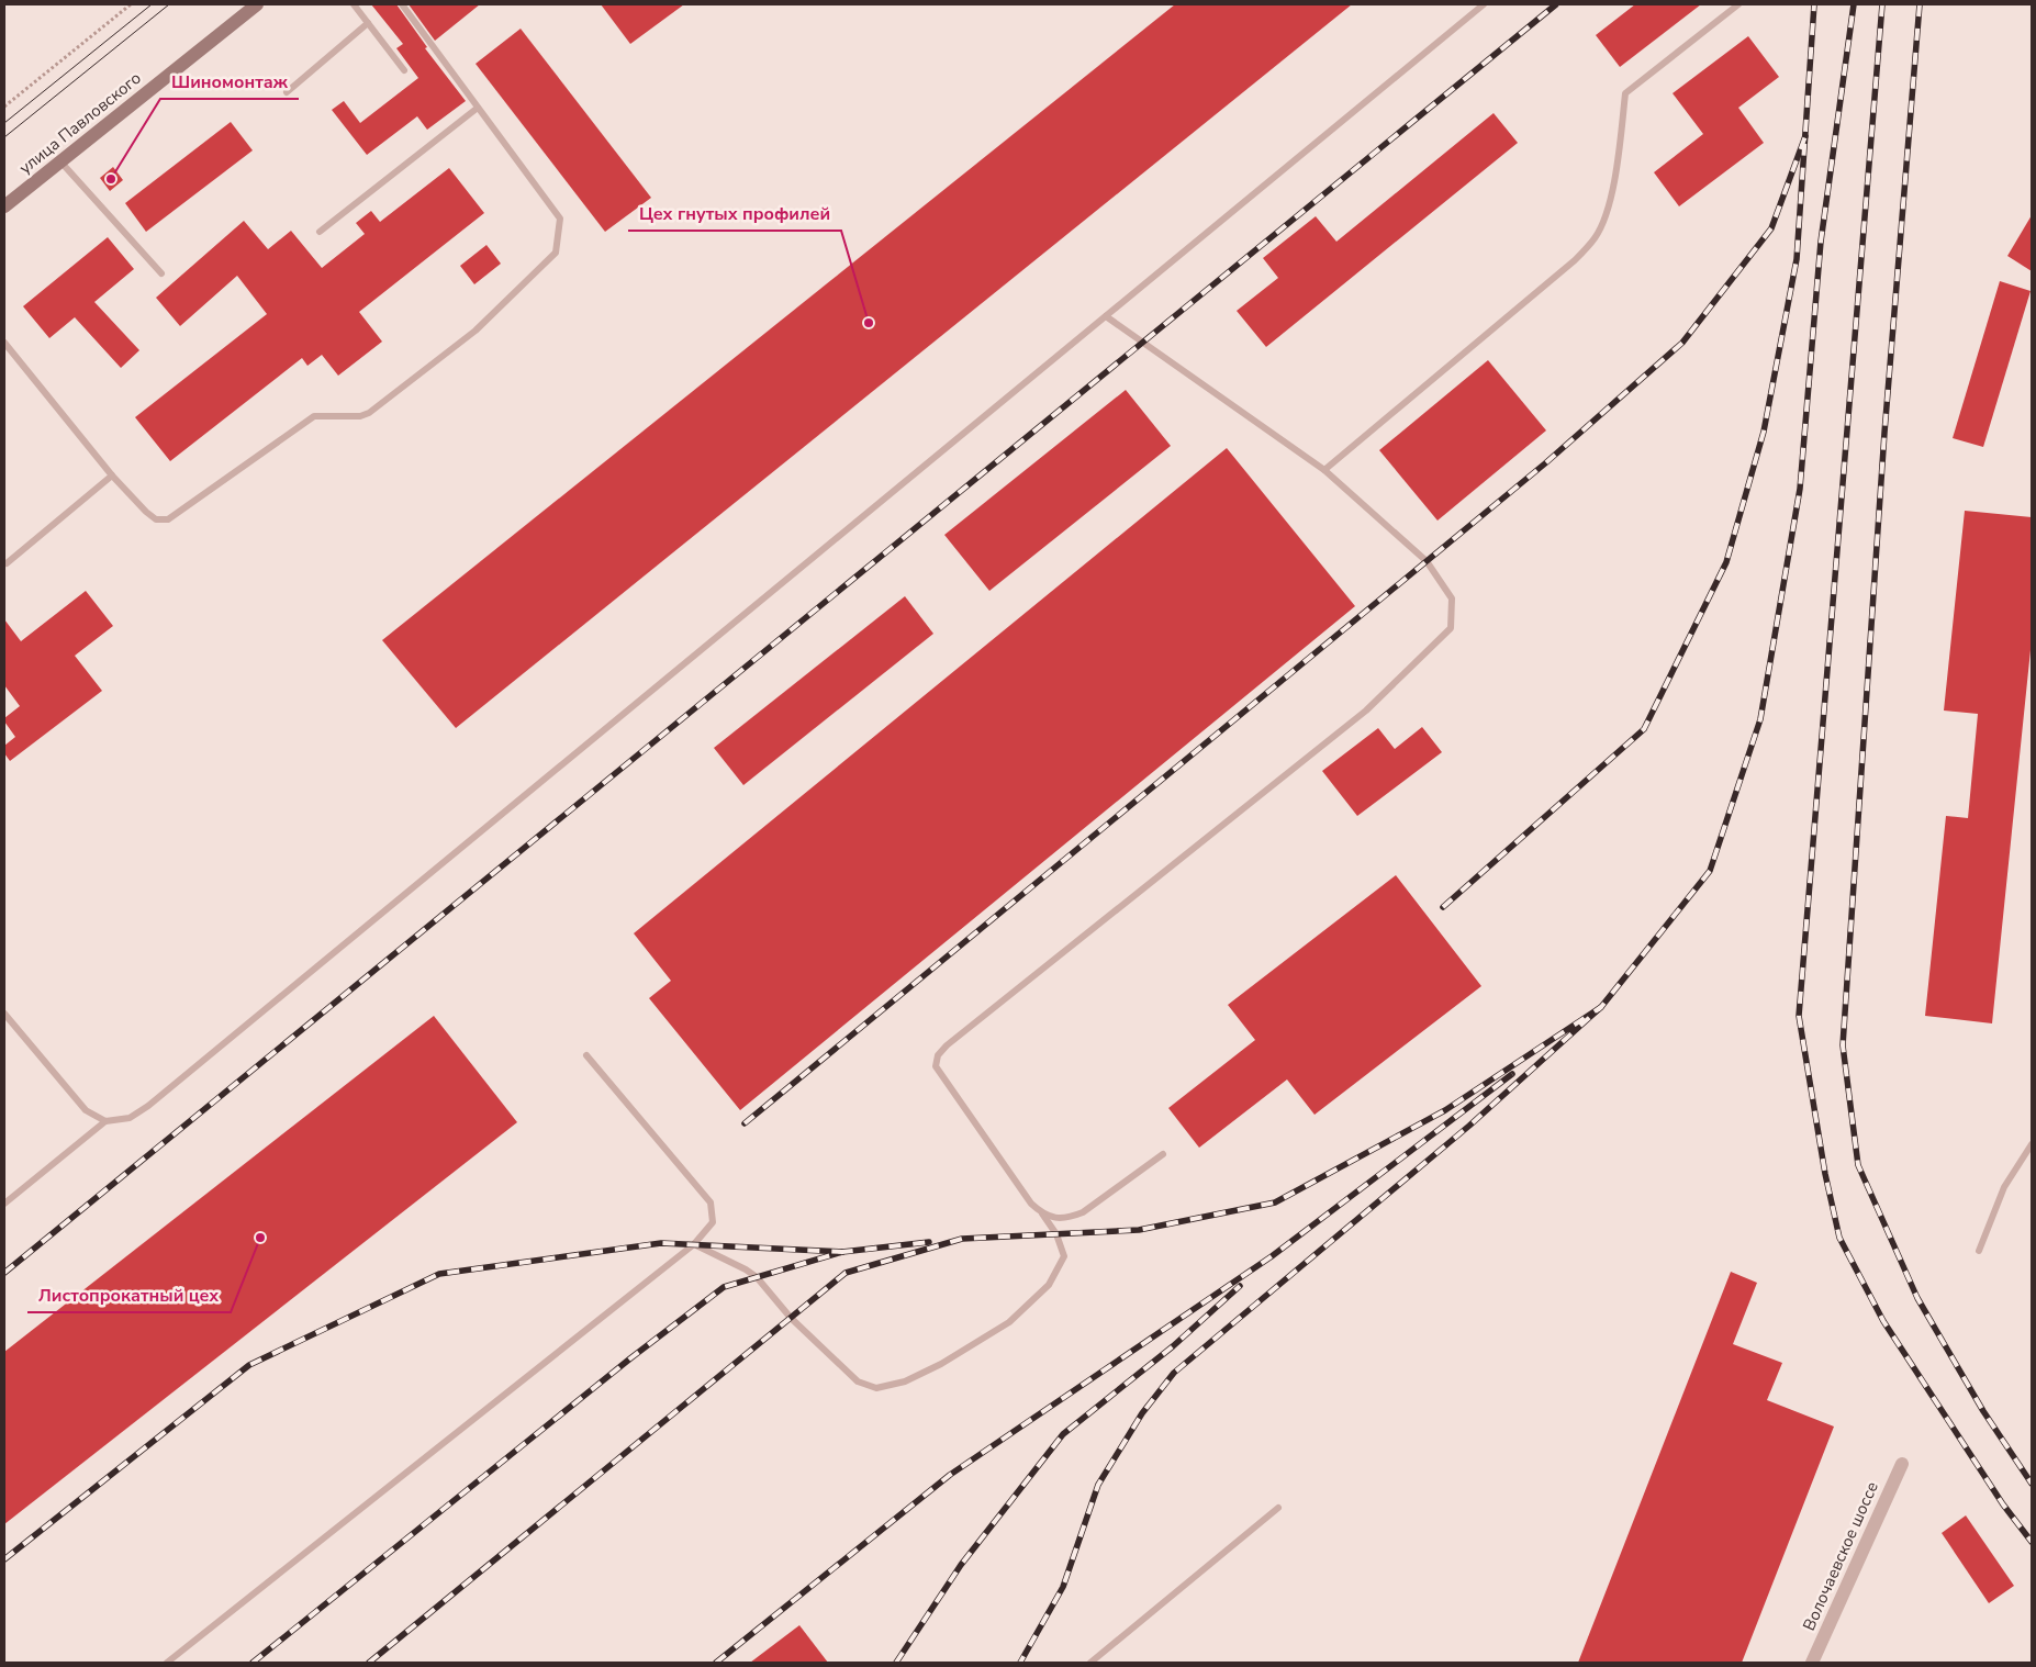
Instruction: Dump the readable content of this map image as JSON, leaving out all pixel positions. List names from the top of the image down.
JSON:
{
  "streets": {
    "street": ["улица Павловского", "Волочаевское шоссе"]
  },
  "places": ["Шиномонтаж", "Цех гнутых профилей", "Листопрокатный цех"]
}
